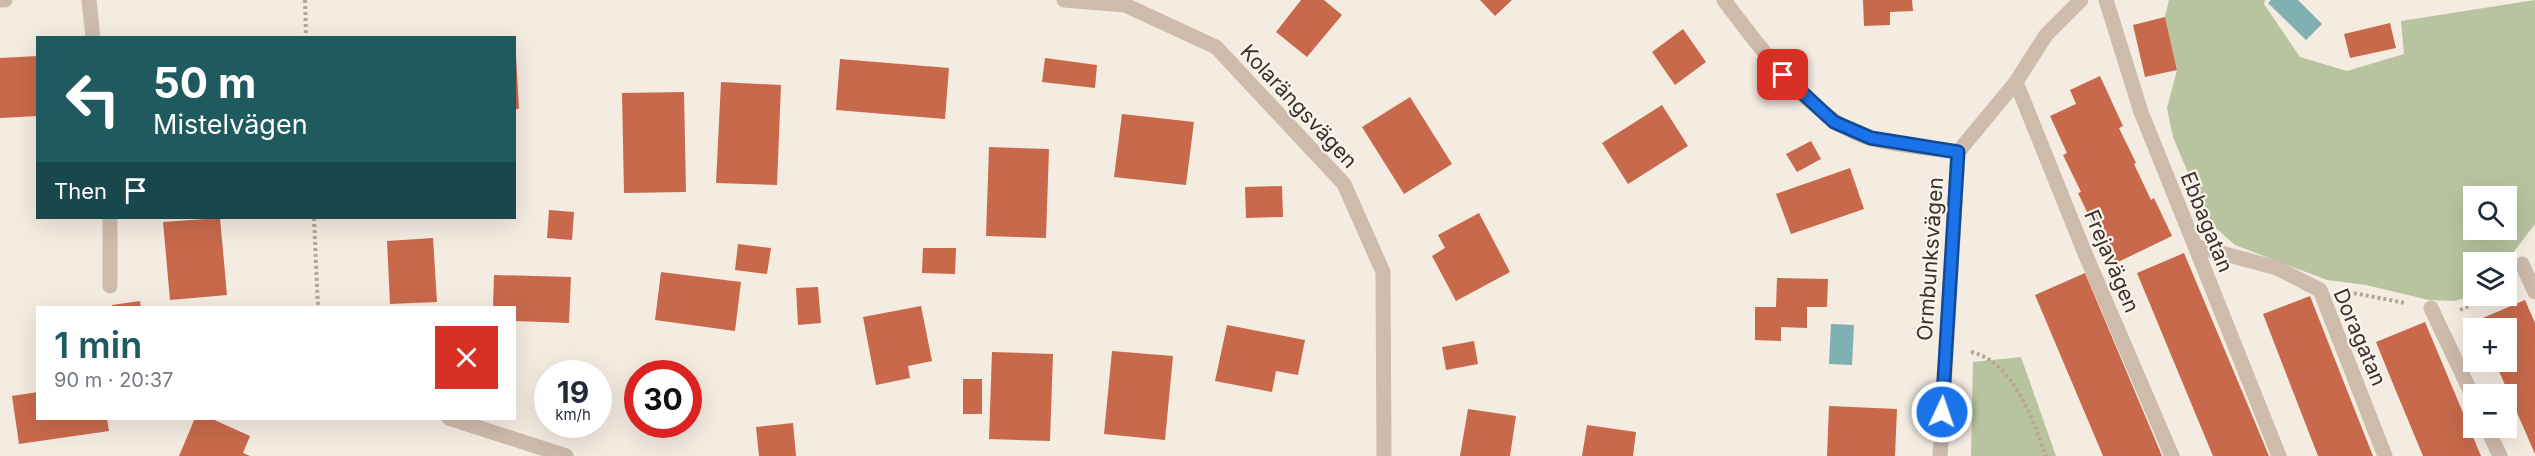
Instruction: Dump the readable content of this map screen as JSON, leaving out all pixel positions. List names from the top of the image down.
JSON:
{
  "streets": {
    "street": [
      "Kolarängsvägen",
      "Ebbagatan",
      "Ormbunksvägen",
      "Frejavägen",
      "Doragatan"
    ]
  },
  "crossings": [
    ["Ebbagatan", "Doragatan"],
    ["Ormbunksvägen", "Frejavägen"]
  ],
  "page": {
    "turn": ["50 m", "Mistelvägen"],
    "then": "Then",
    "map_buttons": ["+", "−"],
    "heading": ["1 min", "90 m · 20:37"],
    "speed": "19 km/h",
    "limit": "30"
  }
}
